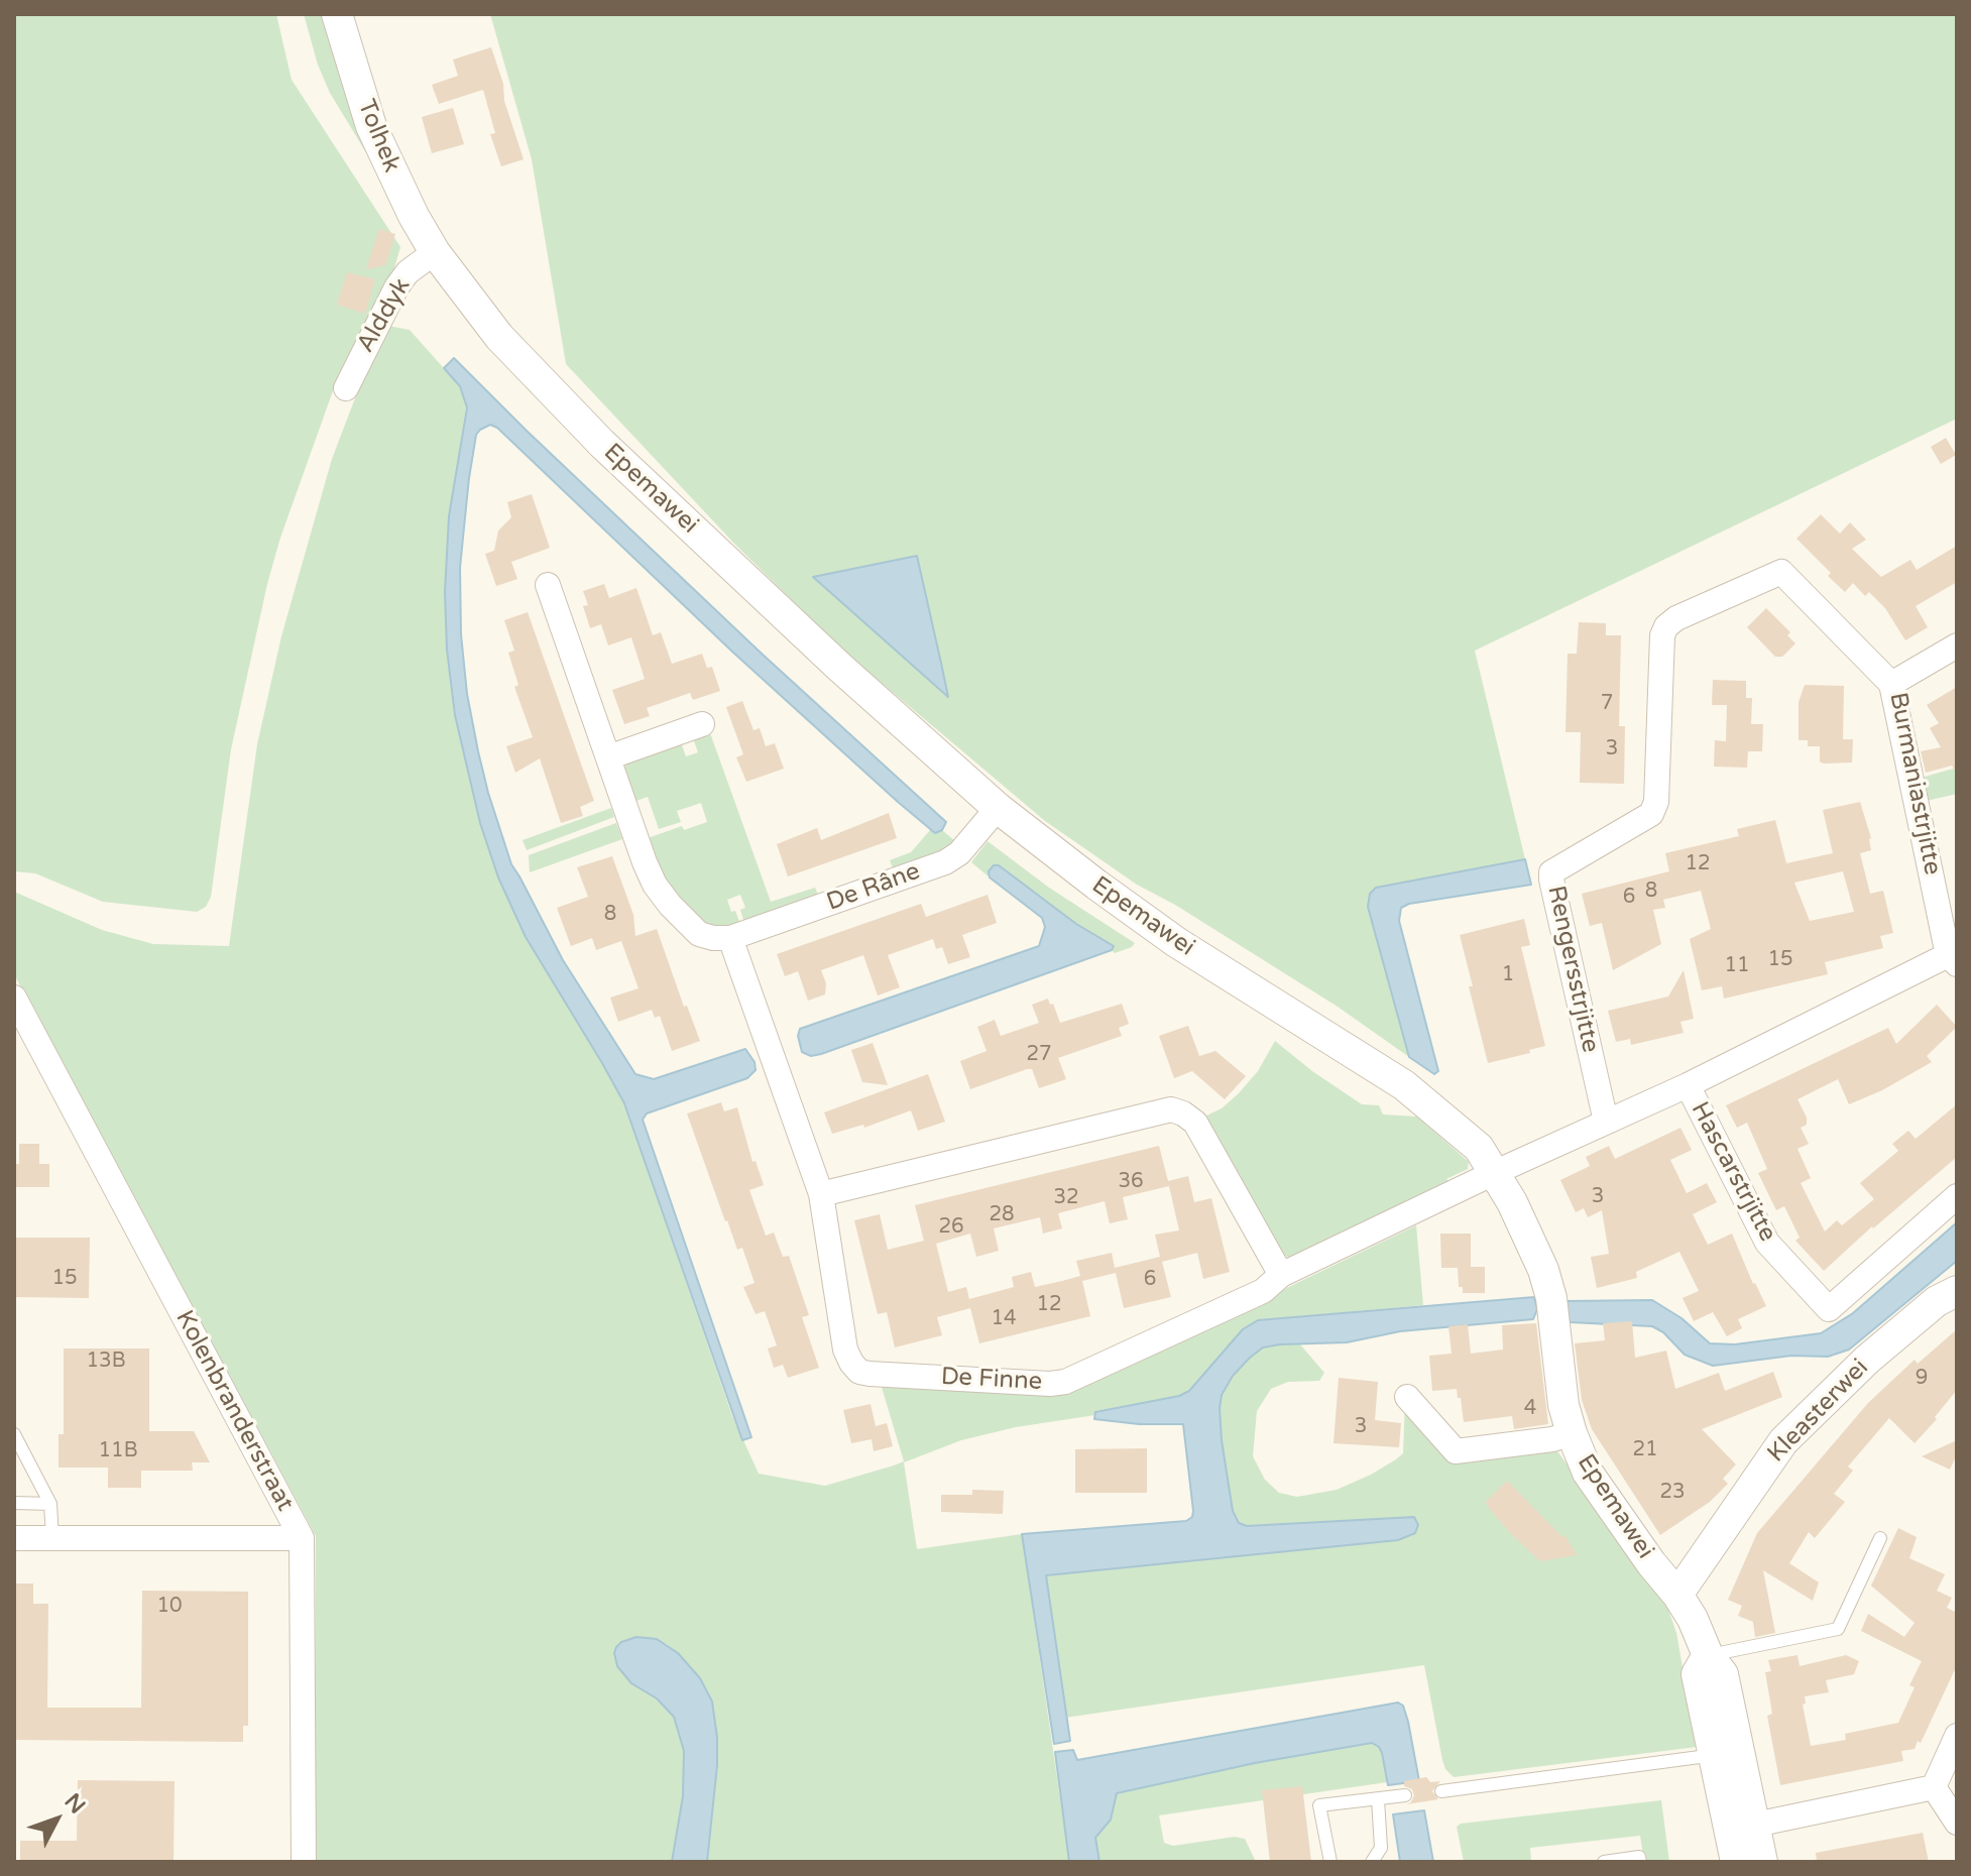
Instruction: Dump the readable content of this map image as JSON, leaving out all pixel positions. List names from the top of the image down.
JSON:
{
  "streets": {
    "street": [
      "Tolhek",
      "Alddyk",
      "Epemawei",
      "Burmaniastrjitte",
      "De Râne",
      "Rengersstrjitte",
      "Hascarstrjitte",
      "De Finne",
      "Kolenbranderstraat",
      "Kleasterwei"
    ]
  },
  "crossings": [
    ["Tolhek", "Alddyk"],
    ["Tolhek", "Epemawei"],
    ["Alddyk", "Epemawei"],
    ["Epemawei", "De Râne"],
    ["Epemawei", "Hascarstrjitte"],
    ["Epemawei", "De Finne"],
    ["Epemawei", "Kleasterwei"],
    ["Burmaniastrjitte", "Rengersstrjitte"],
    ["Burmaniastrjitte", "Hascarstrjitte"],
    ["De Râne", "De Finne"],
    ["Rengersstrjitte", "Hascarstrjitte"],
    ["Hascarstrjitte", "De Finne"]
  ],
  "house_numbers": [
    "7",
    "3",
    "12",
    "8",
    "6",
    "8",
    "15",
    "11",
    "1",
    "27",
    "36",
    "3",
    "32",
    "28",
    "26",
    "15",
    "6",
    "12",
    "14",
    "13B",
    "9",
    "4",
    "3",
    "21",
    "11B",
    "23",
    "10"
  ],
  "north": "top right"
}
